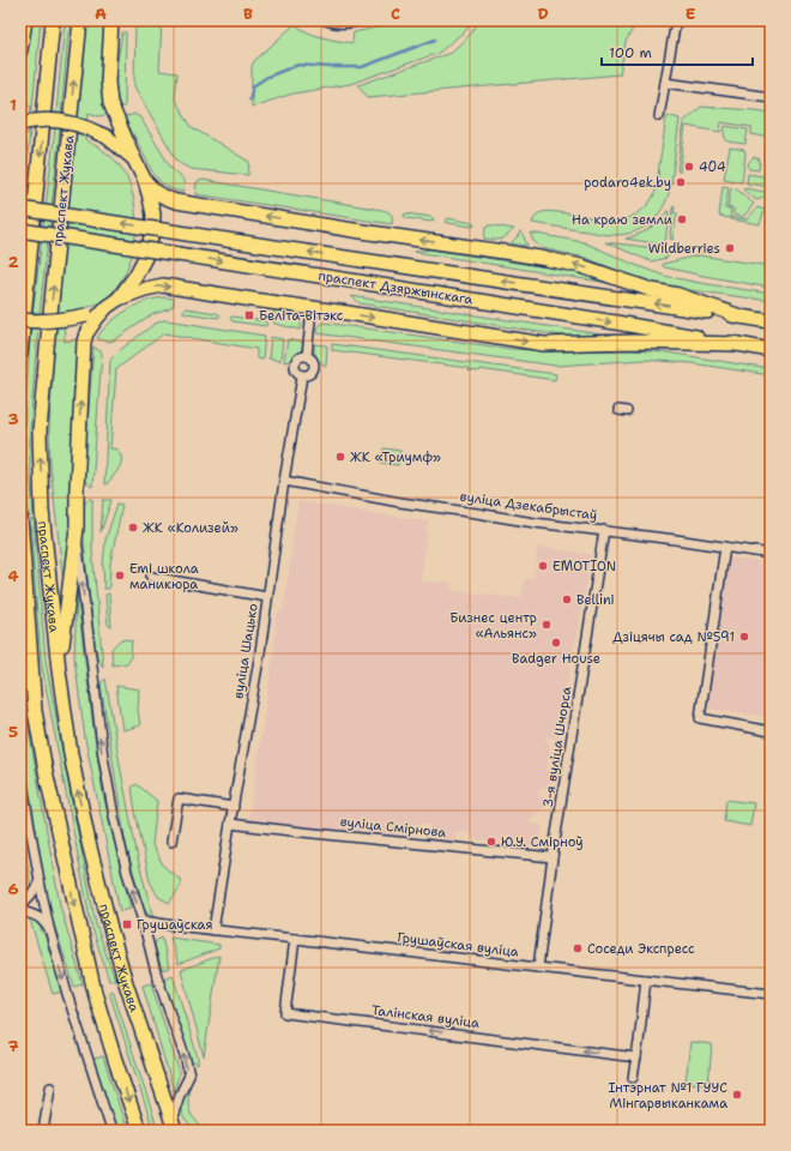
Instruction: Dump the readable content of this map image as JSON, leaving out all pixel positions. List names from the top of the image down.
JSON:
{
  "streets": {
    "main road": ["праспект Жукава", "праспект Дзяржынскага"],
    "street": [
      "вуліца Дзекабрыстаў",
      "вуліца Шацько",
      "3-я вуліца Шчорса",
      "вуліца Смірнова",
      "Грушаўская вуліца",
      "Талінская вуліца"
    ]
  },
  "crossings": [
    ["праспект Жукава", "Грушаўская вуліца"],
    ["вуліца Дзекабрыстаў", "вуліца Шацько"],
    ["вуліца Дзекабрыстаў", "3-я вуліца Шчорса"],
    ["вуліца Шацько", "вуліца Смірнова"],
    ["вуліца Шацько", "Грушаўская вуліца"],
    ["3-я вуліца Шчорса", "вуліца Смірнова"],
    ["3-я вуліца Шчорса", "Грушаўская вуліца"],
    ["Грушаўская вуліца", "Талінская вуліца"]
  ],
  "one_way": ["Талінская вуліца"],
  "places": {
    "other": [
      "404",
      "podaro4ek.by",
      "На краю земли",
      "Wildberries",
      "ЖК «Триумф»",
      "ЖК «Колизей»",
      "EMOTION",
      "Emi школа маникюра",
      "Bellini",
      "Бизнес центр «Альянс»",
      "Дзіцячы сад №591",
      "Badger House",
      "Ю.У. Смірноў",
      "Соседи Экспресс",
      "Інтэрнат №1 ГУУС Мінгарвыканкама"
    ],
    "transit": ["Беліта-Вітэкс", "Грушаўская"]
  },
  "scale_bar": "100 m",
  "grid": {
    "columns": [
      "A",
      "B",
      "C",
      "D",
      "E"
    ],
    "rows": [
      "1",
      "2",
      "3",
      "4",
      "5",
      "6",
      "7"
    ]
  }
}
